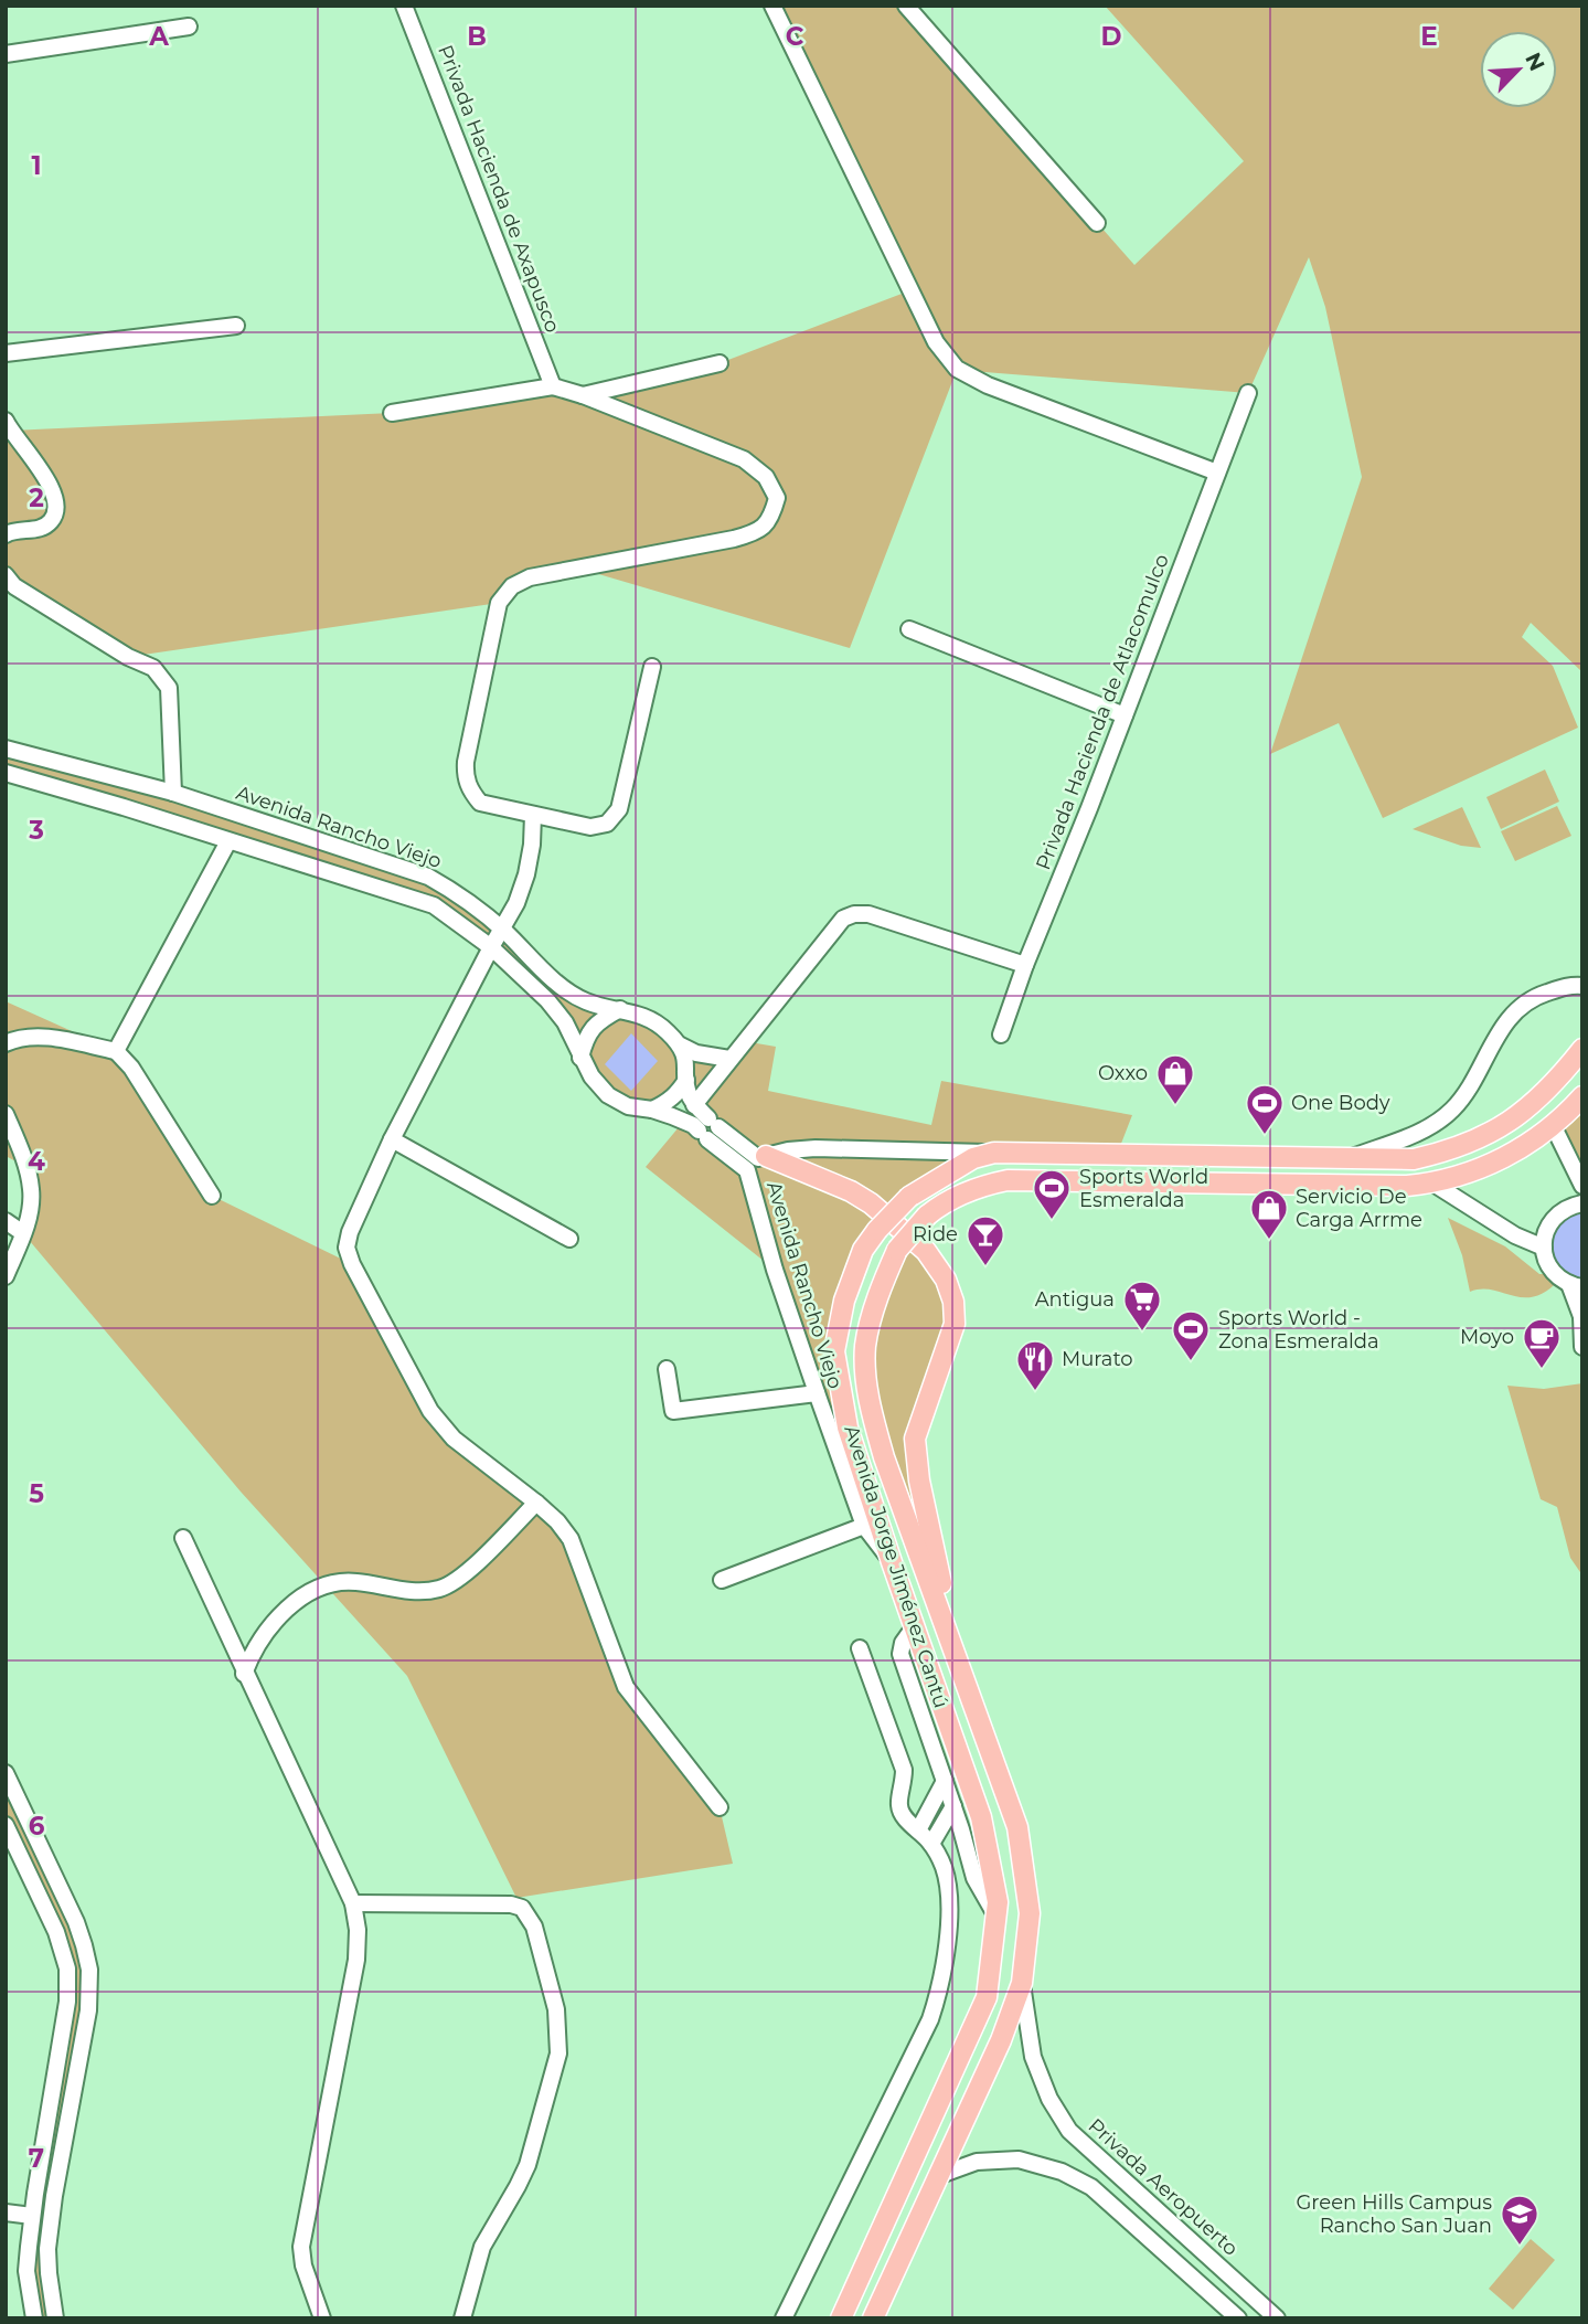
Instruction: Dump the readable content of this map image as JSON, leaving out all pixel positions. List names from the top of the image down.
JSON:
{
  "streets": {
    "main road": ["Avenida Jorge Jiménez Cantú"],
    "street": [
      "Privada Hacienda de Axapusco",
      "Privada Hacienda de Atlacomulco",
      "Avenida Rancho Viejo",
      "Privada Aeropuerto"
    ]
  },
  "crossings": [
    ["Avenida Rancho Viejo", "Avenida Jorge Jiménez Cantú"],
    ["Avenida Jorge Jiménez Cantú", "Privada Aeropuerto"]
  ],
  "places": {
    "shop": ["Oxxo", "Servicio De Carga Arrme"],
    "sports": ["One Body", "Sports World Esmeralda", "Sports World - Zona Esmeralda"],
    "bar": ["Ride"],
    "supermarket": ["Antigua"],
    "cafe": ["Moyo"],
    "restaurant": ["Murato"],
    "school or university": ["Green Hills Campus Rancho San Juan"]
  },
  "north": "top right",
  "grid": {
    "columns": [
      "A",
      "B",
      "C",
      "D",
      "E"
    ],
    "rows": [
      "1",
      "2",
      "3",
      "4",
      "5",
      "6",
      "7"
    ]
  }
}
